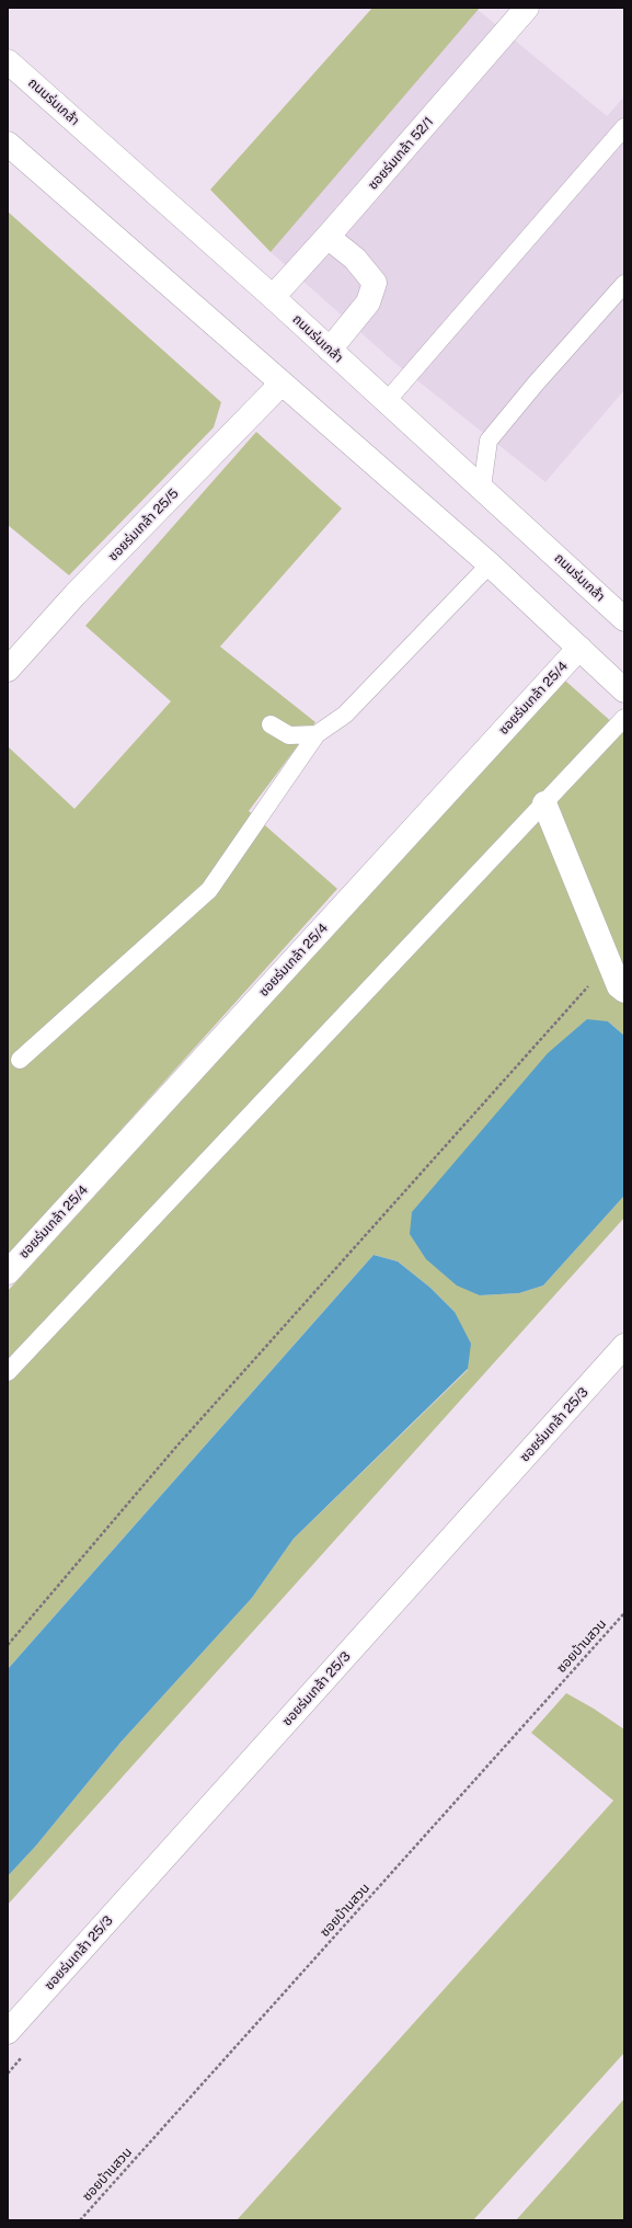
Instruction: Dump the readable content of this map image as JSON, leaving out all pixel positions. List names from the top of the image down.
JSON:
{
  "streets": {
    "street": [
      "ถนนร่มเกล้า",
      "ซอยร่มเกล้า 52/1",
      "ซอยร่มเกล้า 25/5",
      "ซอยร่มเกล้า 25/4",
      "ซอยร่มเกล้า 25/3"
    ],
    "path": ["ซอยบ้านสวน"]
  },
  "crossings": [
    ["ถนนร่มเกล้า", "ซอยร่มเกล้า 52/1"]
  ]
}
